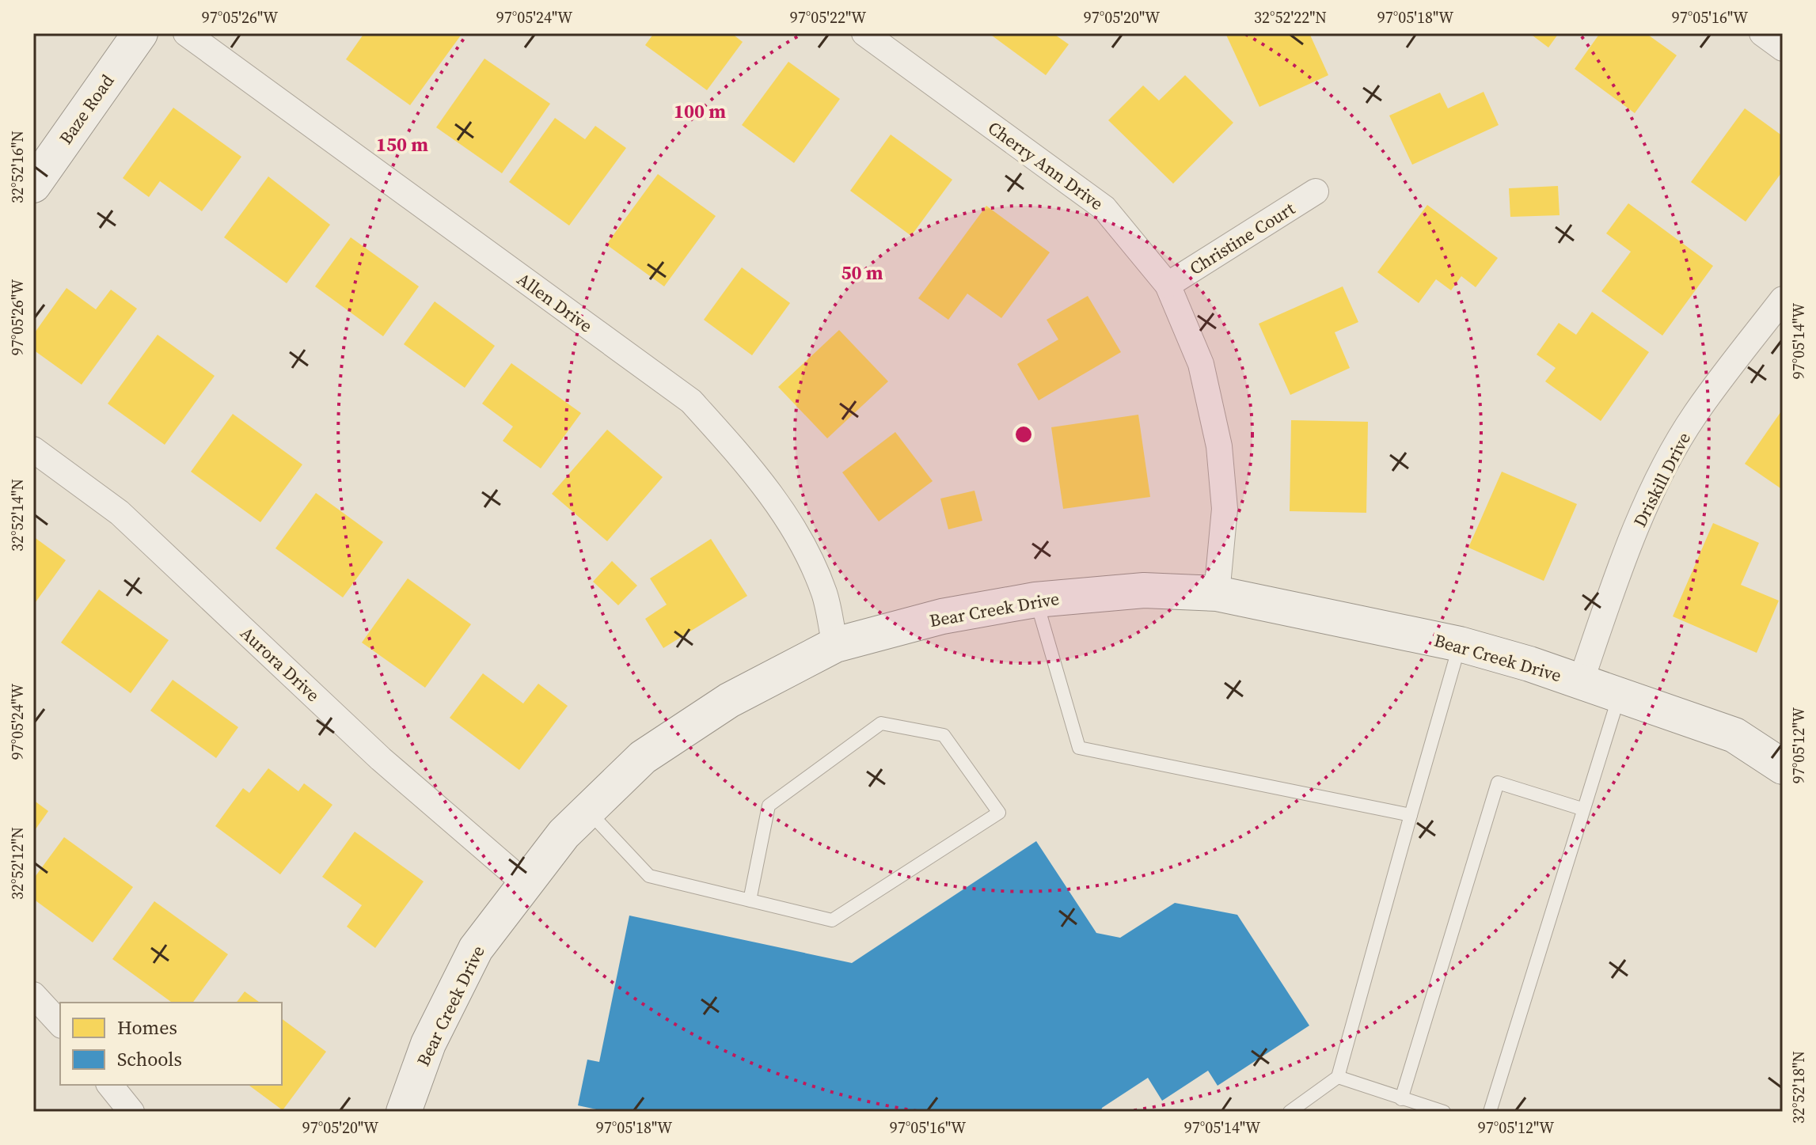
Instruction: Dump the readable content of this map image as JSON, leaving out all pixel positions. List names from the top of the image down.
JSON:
{
  "streets": {
    "street": [
      "Baze Road",
      "Cherry Ann Drive",
      "Christine Court",
      "Allen Drive",
      "Driskill Drive",
      "Bear Creek Drive",
      "Aurora Drive"
    ]
  },
  "crossings": [
    ["Cherry Ann Drive", "Christine Court"],
    ["Cherry Ann Drive", "Bear Creek Drive"],
    ["Allen Drive", "Bear Creek Drive"],
    ["Driskill Drive", "Bear Creek Drive"],
    ["Bear Creek Drive", "Aurora Drive"]
  ],
  "legend": ["Homes", "Schools"],
  "coordinates": [
    "97°05'26\"W",
    "97°05'24\"W",
    "97°05'22\"W",
    "97°05'20\"W",
    "32°52'22\"N",
    "97°05'18\"W",
    "97°05'16\"W",
    "32°52'16\"N",
    "97°05'14\"W",
    "32°52'14\"N",
    "97°05'12\"W",
    "32°52'12\"N",
    "32°52'18\"N"
  ],
  "rings": ["100 m", "150 m", "50 m"]
}
